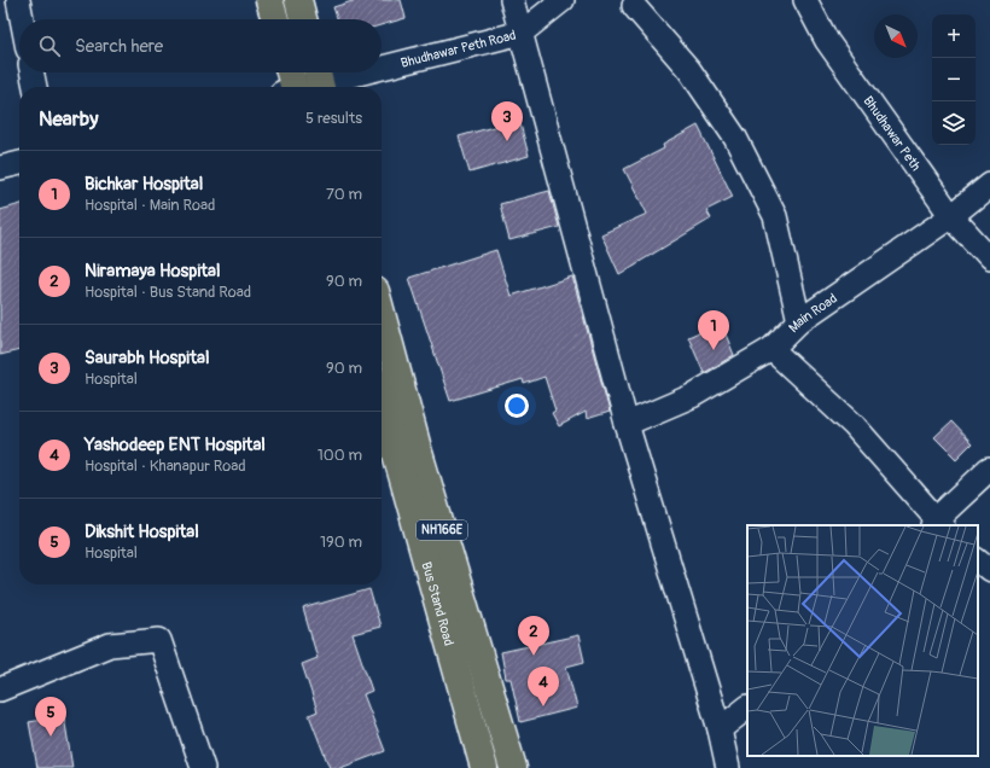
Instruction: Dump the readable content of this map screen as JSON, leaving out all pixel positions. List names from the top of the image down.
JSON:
{
  "streets": {
    "highway": ["NH166E", "Bus Stand Road"],
    "street": ["Bhudhawar Peth Road", "Bhudhawar Peth", "Main Road"]
  },
  "crossings": [
    ["Bhudhawar Peth", "Main Road"]
  ],
  "north": "bottom right",
  "page": {
    "map_buttons": ["+", "−"],
    "search": "Search here",
    "heading": ["Nearby", "5 results"],
    "pins": [
      "3",
      "1",
      "2",
      "4",
      "5"
    ],
    "list": [
      {
        "mark": "1",
        "name": "Bichkar Hospital",
        "note": "Hospital · Main Road",
        "value": "70 m"
      },
      {
        "mark": "2",
        "name": "Niramaya Hospital",
        "note": "Hospital · Bus Stand Road",
        "value": "90 m"
      },
      {
        "mark": "3",
        "name": "Saurabh Hospital",
        "note": "Hospital",
        "value": "90 m"
      },
      {
        "mark": "4",
        "name": "Yashodeep ENT Hospital",
        "note": "Hospital · Khanapur Road",
        "value": "100 m"
      },
      {
        "mark": "5",
        "name": "Dikshit Hospital",
        "note": "Hospital",
        "value": "190 m"
      }
    ]
  }
}
